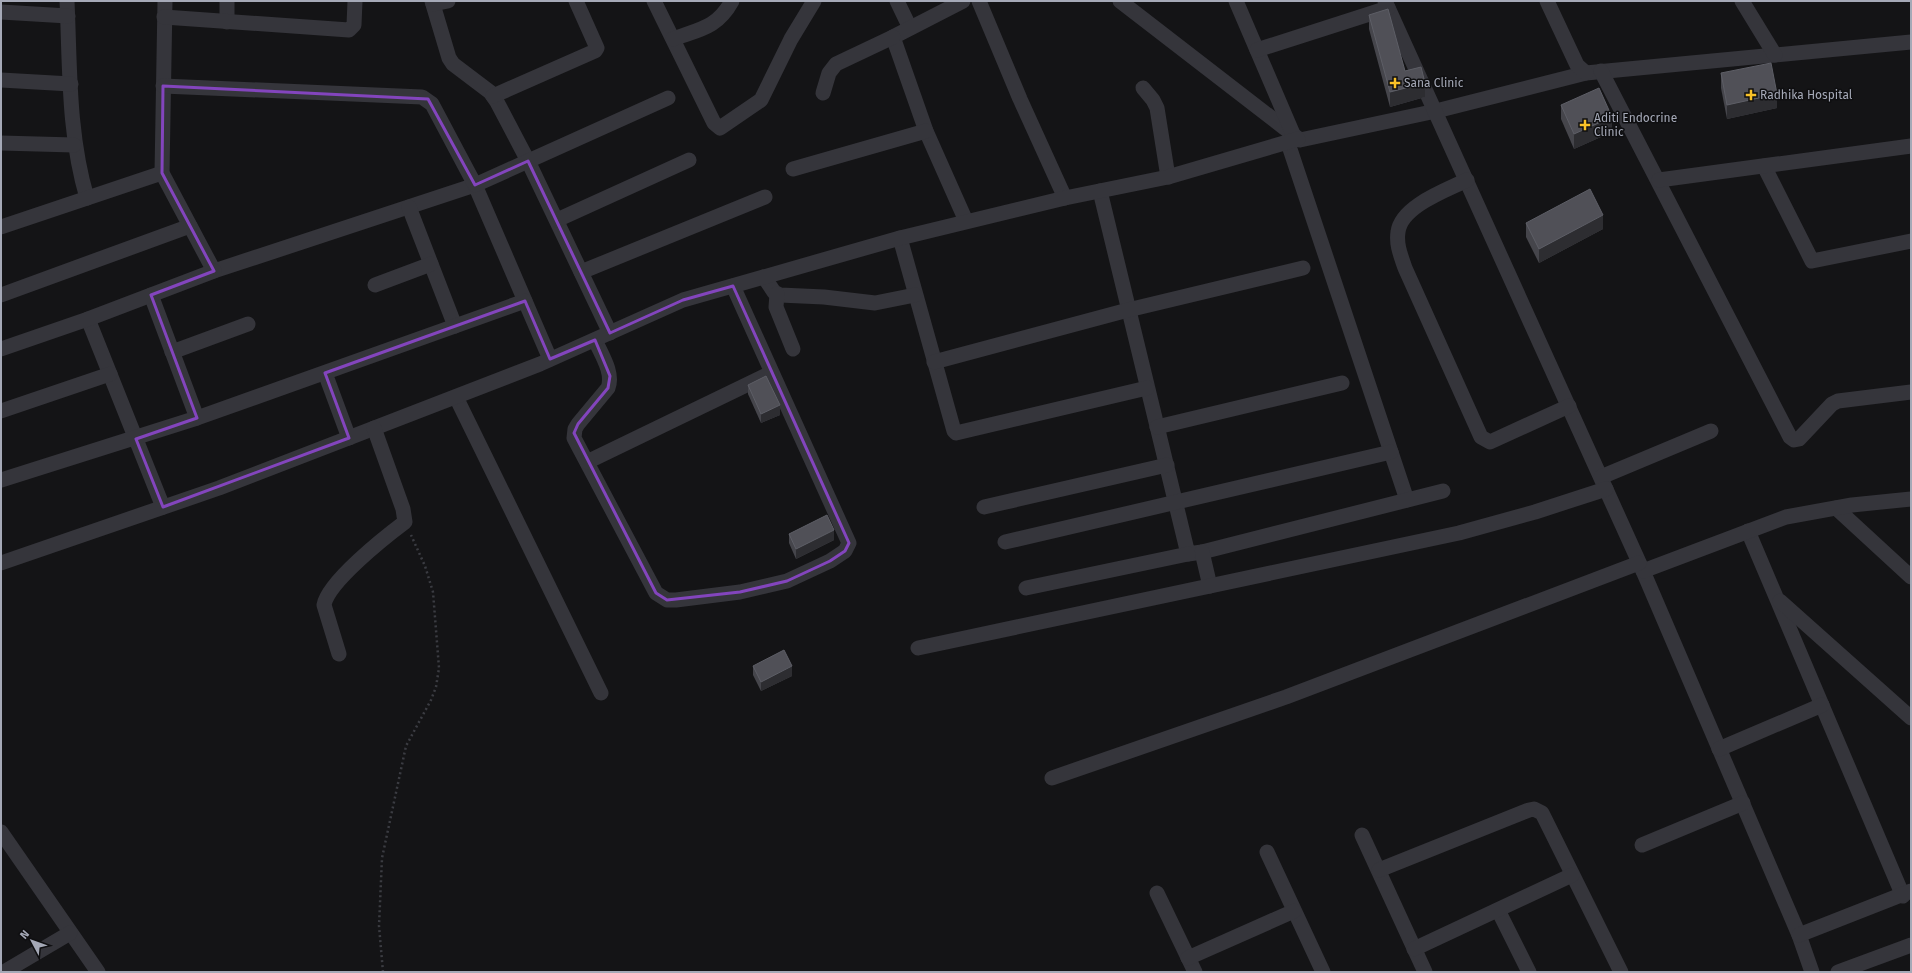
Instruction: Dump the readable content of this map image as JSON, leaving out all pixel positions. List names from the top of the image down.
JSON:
{
  "places": {
    "health": ["Sana Clinic", "Radhika Hospital", "Aditi Endocrine Clinic"]
  },
  "north": "top left"
}
